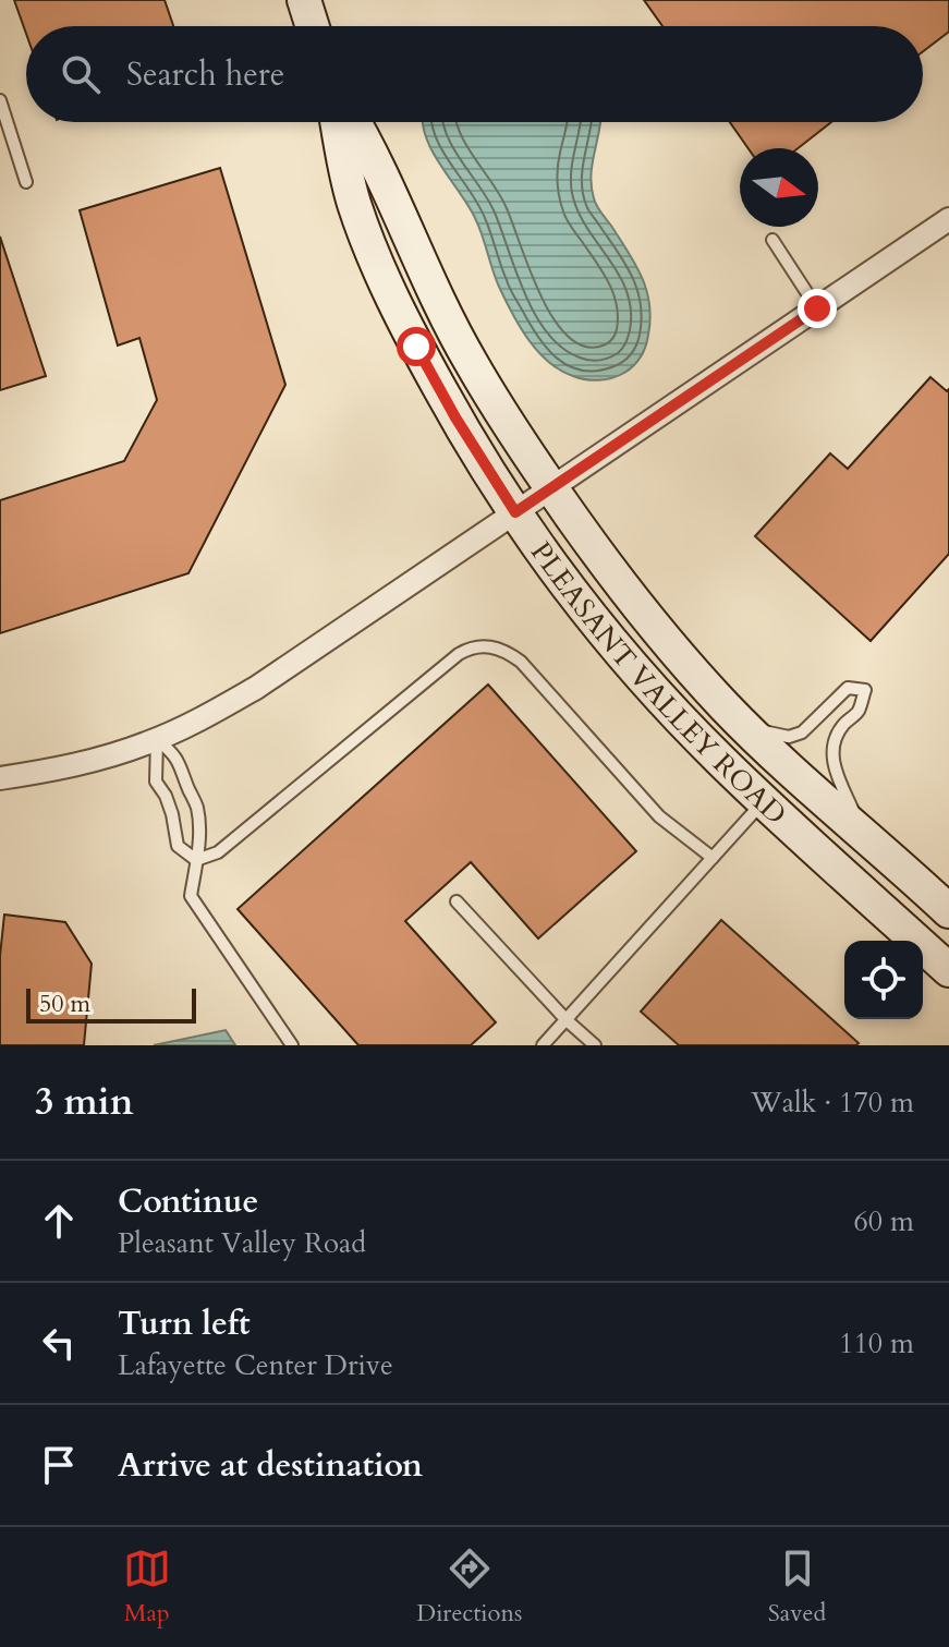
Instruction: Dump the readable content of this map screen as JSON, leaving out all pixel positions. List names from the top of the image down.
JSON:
{
  "streets": {
    "main road": ["PLEASANT VALLEY ROAD"]
  },
  "scale_bar": "50 m",
  "north": "right",
  "page": {
    "search": "Search here",
    "scale": "50 m",
    "heading": ["3 min", "Walk · 170 m"],
    "list": [
      ["Continue", "Pleasant Valley Road", "60 m"],
      ["Turn left", "Lafayette Center Drive", "110 m"],
      "Arrive at destination"
    ],
    "nav": ["Map", "Directions", "Saved"]
  }
}
